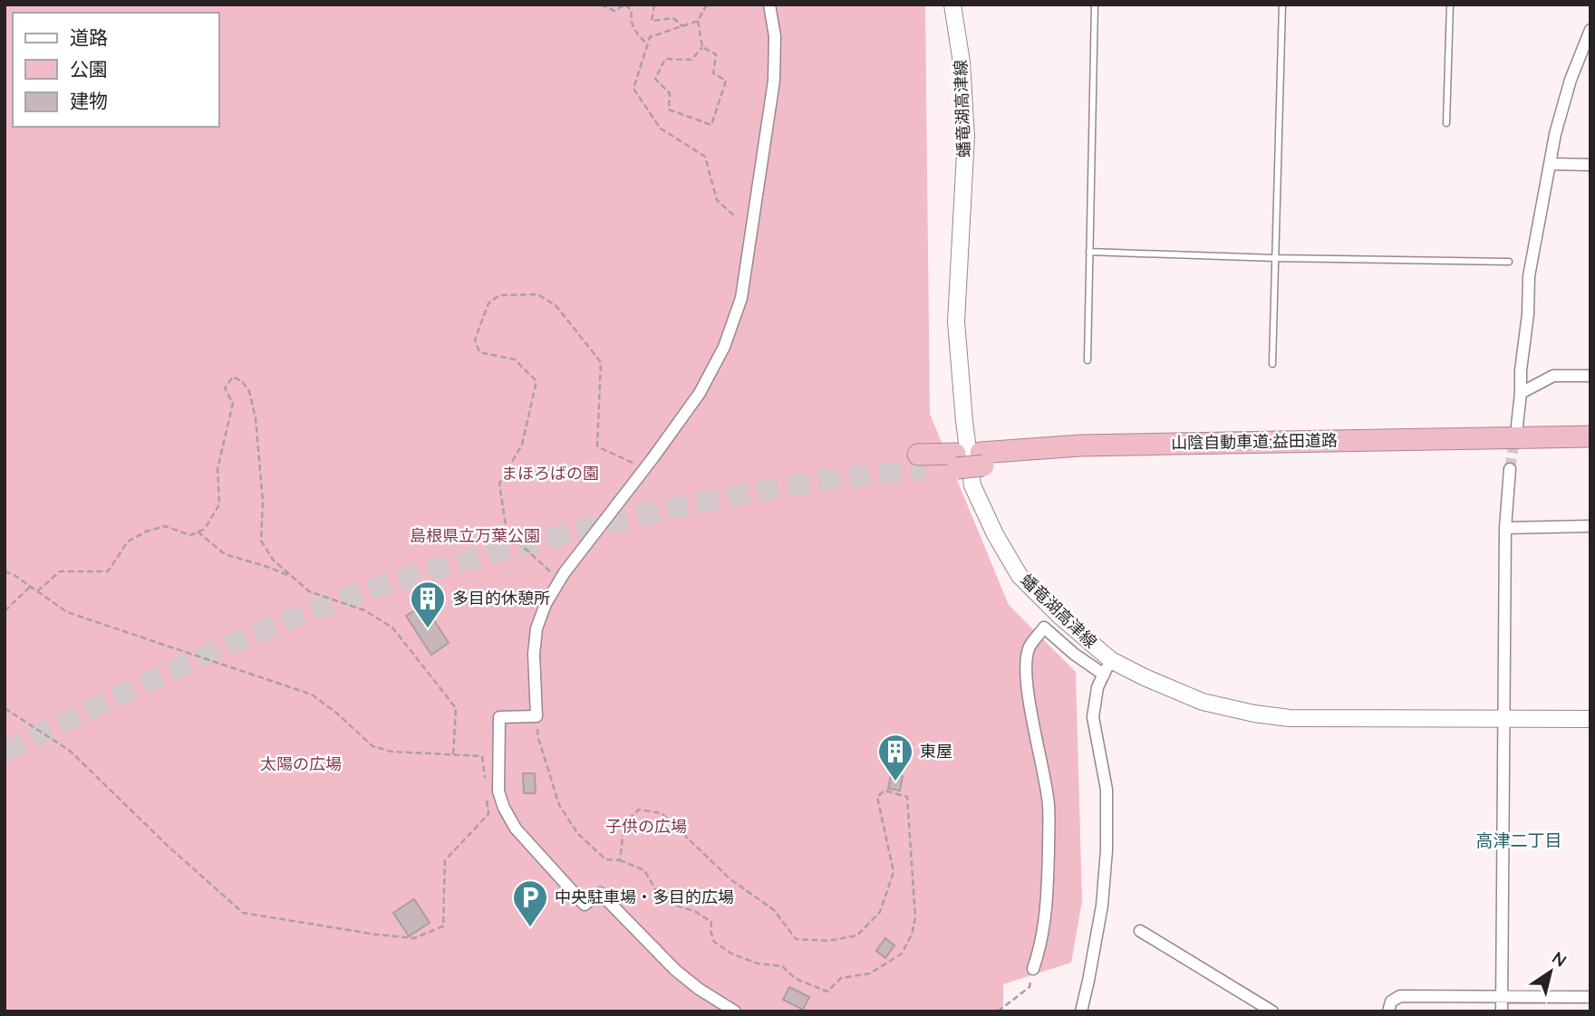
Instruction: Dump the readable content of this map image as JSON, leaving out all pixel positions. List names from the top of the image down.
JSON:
{
  "streets": {
    "highway": ["山陰自動車道;益田道路"],
    "main road": ["蟠竜湖高津線"]
  },
  "districts": ["高津二丁目"],
  "parks": [
    "まほろばの園",
    "島根県立万葉公園",
    "太陽の広場",
    "子供の広場"
  ],
  "places": {
    "building": ["多目的休憩所", "東屋"],
    "parking": ["中央駐車場・多目的広場"]
  },
  "legend": ["道路", "公園", "建物"],
  "north": "top right"
}
